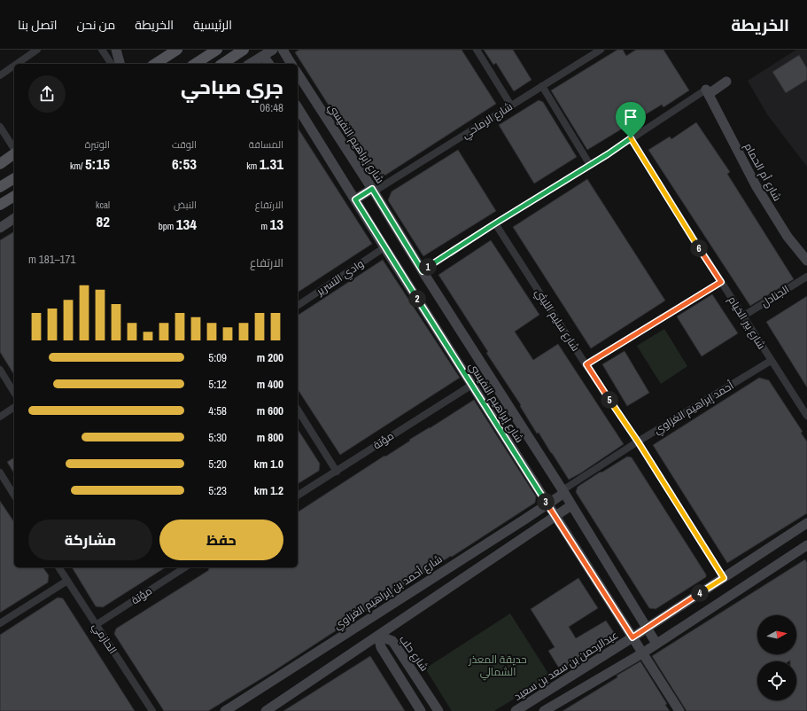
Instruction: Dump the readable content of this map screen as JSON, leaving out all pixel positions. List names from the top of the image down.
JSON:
{
  "streets": {
    "street": [
      "شارع الرماحي",
      "شارع إبراهيم النفيسي",
      "شارع أم الحمام",
      "وادي التسرير",
      "الجنادل",
      "شارع سليم الليثي",
      "شارع بير الخيام",
      "أحمد إبراهيم الغزاوي",
      "مؤتة",
      "شارع أحمد بن إبراهيم الغزاوي",
      "الحازمي",
      "شارع حلب",
      "عبدالرحمن بن سعد بن سعيد"
    ]
  },
  "crossings": [
    ["شارع الرماحي", "شارع إبراهيم النفيسي"],
    ["شارع إبراهيم النفيسي", "وادي التسرير"],
    ["شارع إبراهيم النفيسي", "أحمد إبراهيم الغزاوي"],
    ["شارع إبراهيم النفيسي", "مؤتة"],
    ["شارع إبراهيم النفيسي", "شارع أحمد بن إبراهيم الغزاوي"],
    ["شارع إبراهيم النفيسي", "عبدالرحمن بن سعد بن سعيد"],
    ["الجنادل", "شارع بير الخيام"],
    ["شارع سليم الليثي", "أحمد إبراهيم الغزاوي"],
    ["شارع سليم الليثي", "عبدالرحمن بن سعد بن سعيد"],
    ["شارع بير الخيام", "أحمد إبراهيم الغزاوي"],
    ["أحمد إبراهيم الغزاوي", "شارع أحمد بن إبراهيم الغزاوي"],
    ["مؤتة", "الحازمي"]
  ],
  "parks": ["حديقة المعذر الشمالي"],
  "north": "right",
  "page": {
    "header": "الخريطة",
    "nav": [
      "الرئيسية",
      "الخريطة",
      "من نحن",
      "اتصل بنا"
    ],
    "heading": ["جري صباحي", "06:48"],
    "stats": [
      ["المسافة", "1.31 km"],
      ["الوقت", "6:53"],
      ["الوتيرة", "5:15 /km"],
      ["الارتفاع", "13 m"],
      ["النبض", "134 bpm"],
      ["kcal", "82"]
    ],
    "pins": [
      "6",
      "1",
      "2",
      "5",
      "3",
      "4"
    ],
    "chart": ["الارتفاع", "171–181 m"],
    "list": [
      {
        "name": "200 m",
        "note": "5:09"
      },
      {
        "name": "400 m",
        "note": "5:12"
      },
      {
        "name": "600 m",
        "note": "4:58"
      },
      {
        "name": "800 m",
        "note": "5:30"
      },
      {
        "name": "1.0 km",
        "note": "5:20"
      },
      {
        "name": "1.2 km",
        "note": "5:23"
      }
    ],
    "buttons": ["حفظ", "مشاركة"]
  }
}
